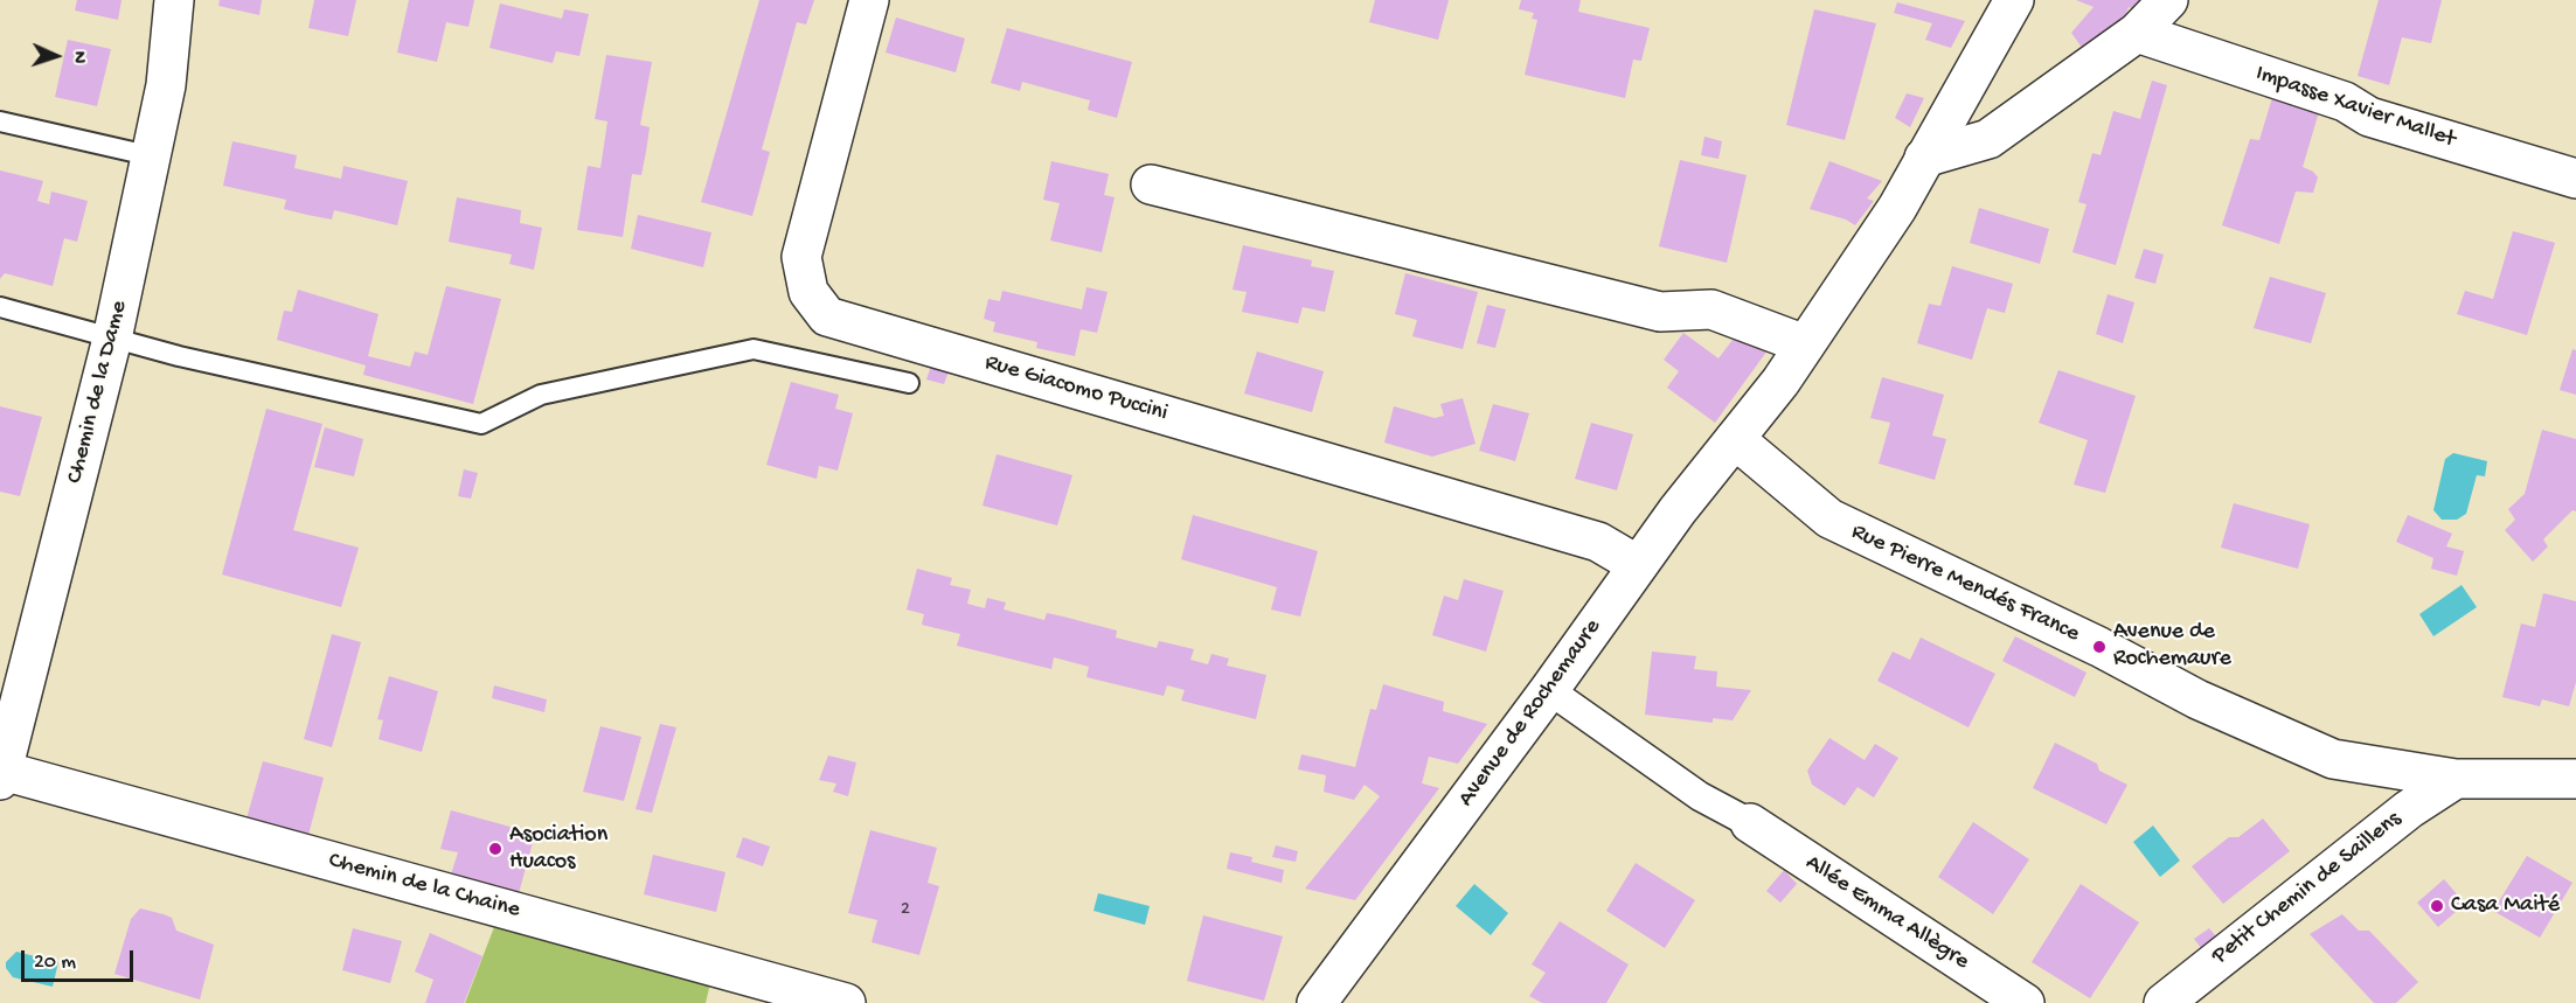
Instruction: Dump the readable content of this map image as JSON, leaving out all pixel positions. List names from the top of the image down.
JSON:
{
  "streets": {
    "street": [
      "Impasse Xavier Mallet",
      "Rue Giacomo Puccini",
      "Chemin de la Dame",
      "Rue Pierre Mendés France",
      "Avenue de Rochemaure",
      "Chemin de la Chaine",
      "Petit Chemin de Saillens",
      "Allée Emma Allègre"
    ]
  },
  "crossings": [
    ["Rue Giacomo Puccini", "Avenue de Rochemaure"],
    ["Chemin de la Dame", "Chemin de la Chaine"],
    ["Rue Pierre Mendés France", "Avenue de Rochemaure"],
    ["Rue Pierre Mendés France", "Petit Chemin de Saillens"]
  ],
  "places": ["Avenue de Rochemaure", "Asociation Huacos", "Casa Maité"],
  "house_numbers": ["2"],
  "scale_bar": "20 m",
  "north": "right"
}
